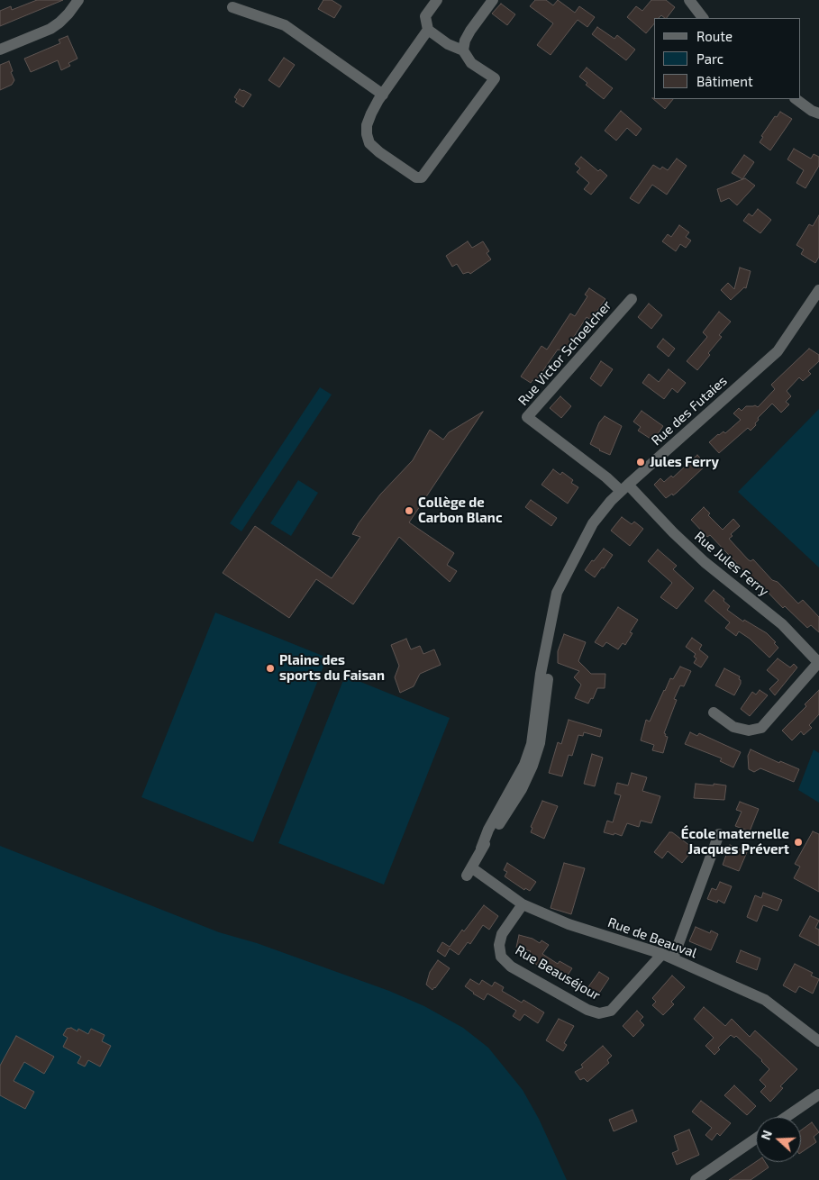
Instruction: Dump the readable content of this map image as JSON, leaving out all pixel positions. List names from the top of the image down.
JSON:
{
  "streets": {
    "street": [
      "Rue Victor Schoelcher",
      "Rue des Futaies",
      "Rue Jules Ferry",
      "Rue de Beauval",
      "Rue Beauséjour"
    ]
  },
  "crossings": [
    ["Rue Victor Schoelcher", "Rue des Futaies"],
    ["Rue Victor Schoelcher", "Rue Jules Ferry"],
    ["Rue des Futaies", "Rue Jules Ferry"],
    ["Rue des Futaies", "Rue de Beauval"],
    ["Rue de Beauval", "Rue Beauséjour"]
  ],
  "places": [
    "Jules Ferry",
    "Collège de Carbon Blanc",
    "Plaine des sports du Faisan",
    "École maternelle Jacques Prévert"
  ],
  "legend": ["Route", "Parc", "Bâtiment"],
  "north": "left"
}
